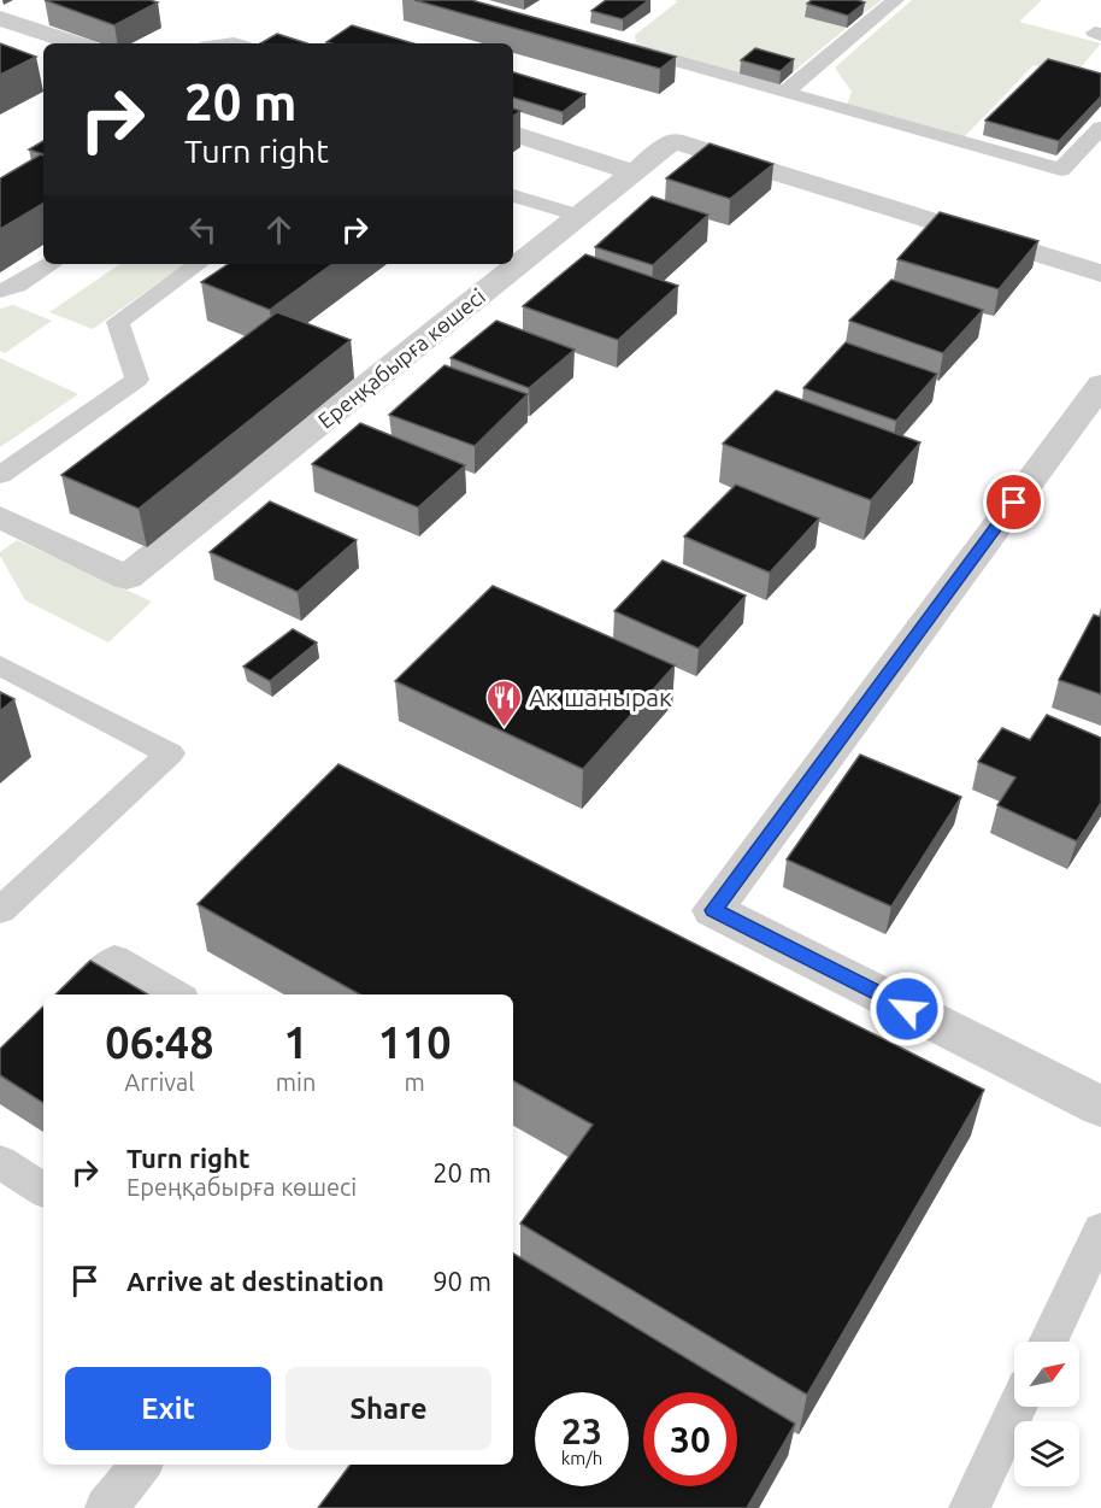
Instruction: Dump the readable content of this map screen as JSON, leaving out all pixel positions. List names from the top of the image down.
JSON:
{
  "streets": {
    "street": ["Ереңқабырға көшесі"]
  },
  "places": {
    "restaurant": ["Ак шанырак"]
  },
  "north": "top right",
  "page": {
    "turn": ["20 m", "Turn right"],
    "eta": [
      "06:48",
      "Arrival",
      "1",
      "min",
      "110",
      "m"
    ],
    "list": [
      {
        "name": "Turn right",
        "note": "Ереңқабырға көшесі",
        "value": "20 m"
      },
      {
        "name": "Arrive at destination",
        "value": "90 m"
      }
    ],
    "buttons": ["Exit", "Share"],
    "speed": "23 km/h",
    "limit": "30"
  }
}
